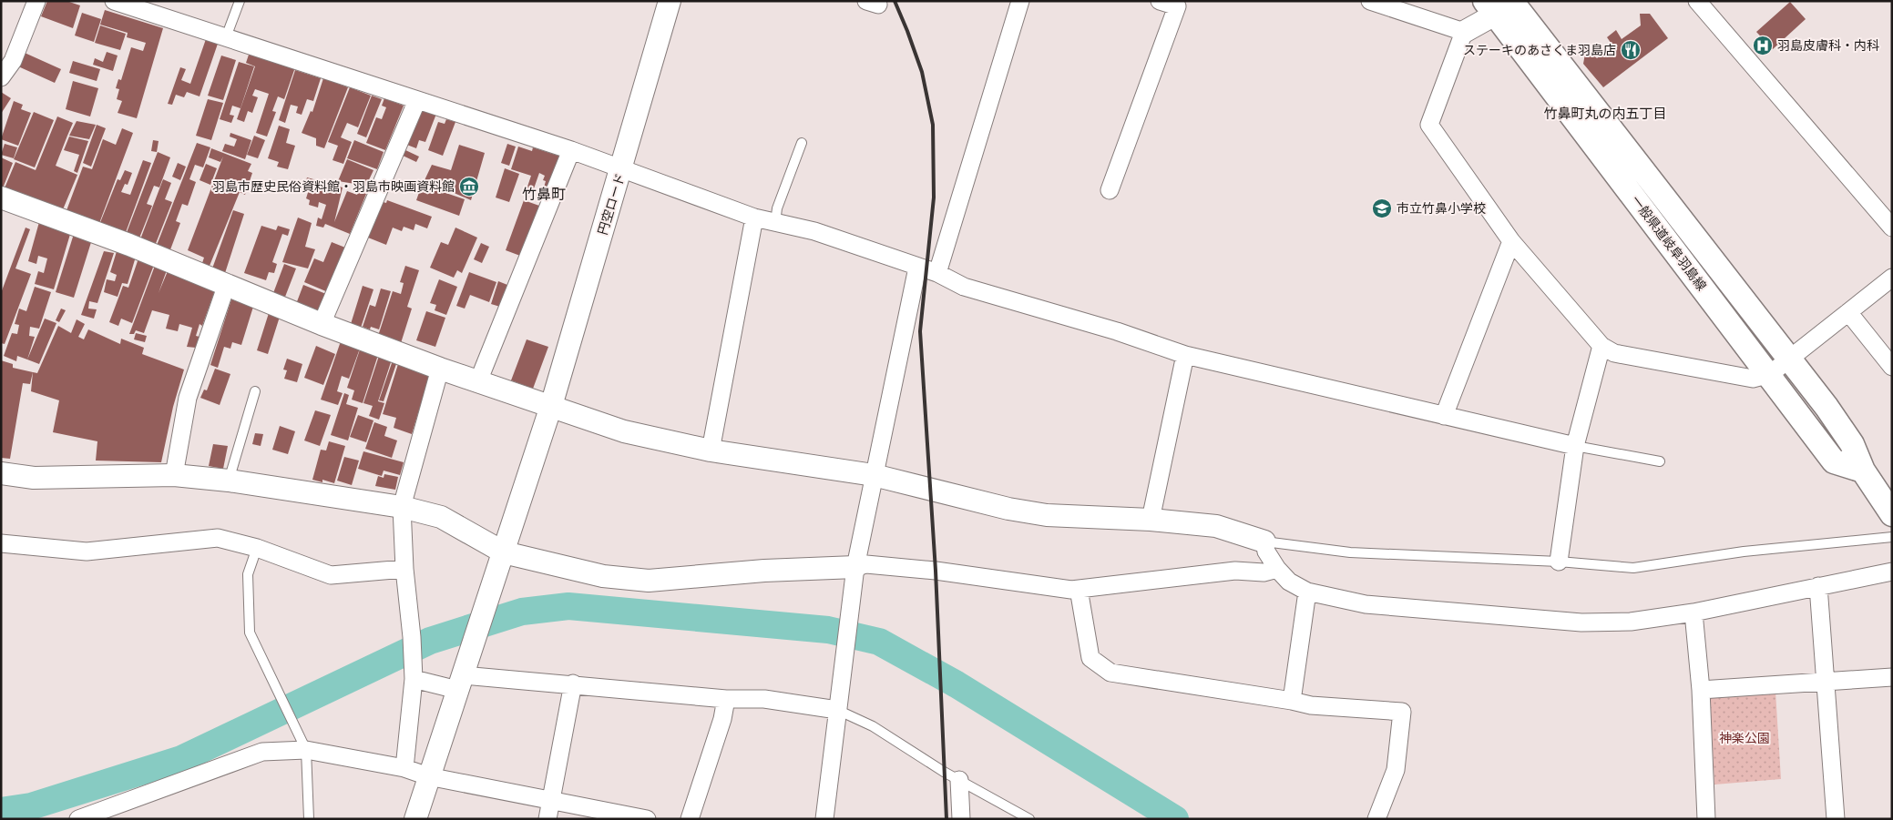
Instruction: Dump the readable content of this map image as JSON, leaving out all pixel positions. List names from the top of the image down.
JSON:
{
  "streets": {
    "main road": ["一般県道岐阜羽島線"],
    "street": ["円空ロード"]
  },
  "districts": ["竹鼻町丸の内五丁目", "竹鼻町"],
  "parks": ["神楽公園"],
  "places": {
    "hospital": ["羽島皮膚科・内科"],
    "restaurant": ["ステーキのあさくま羽島店"],
    "museum": ["羽島市歴史民俗資料館・羽島市映画資料館"],
    "school or university": ["市立竹鼻小学校"]
  }
}
